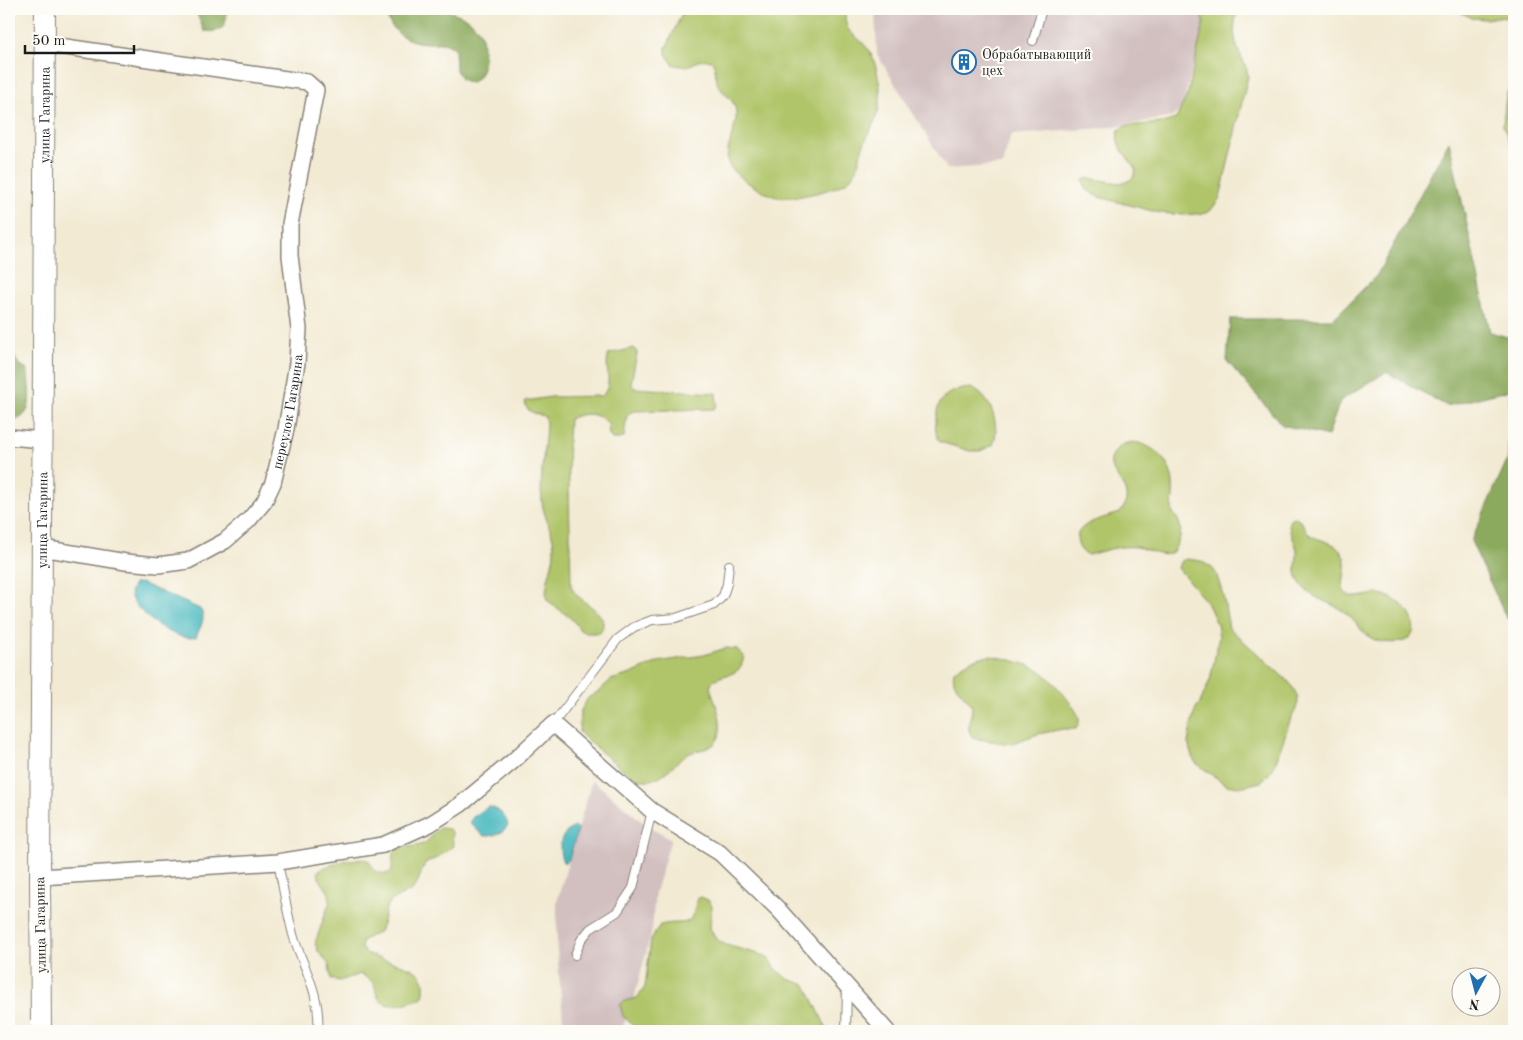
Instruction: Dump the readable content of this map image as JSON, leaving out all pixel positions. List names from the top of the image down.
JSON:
{
  "streets": {
    "main road": ["улица Гагарина"],
    "street": ["переулок Гагарина"]
  },
  "crossings": [
    ["улица Гагарина", "переулок Гагарина"]
  ],
  "places": {
    "building": ["Обрабатывающий цех"]
  },
  "scale_bar": "50 m",
  "north": "bottom"
}
